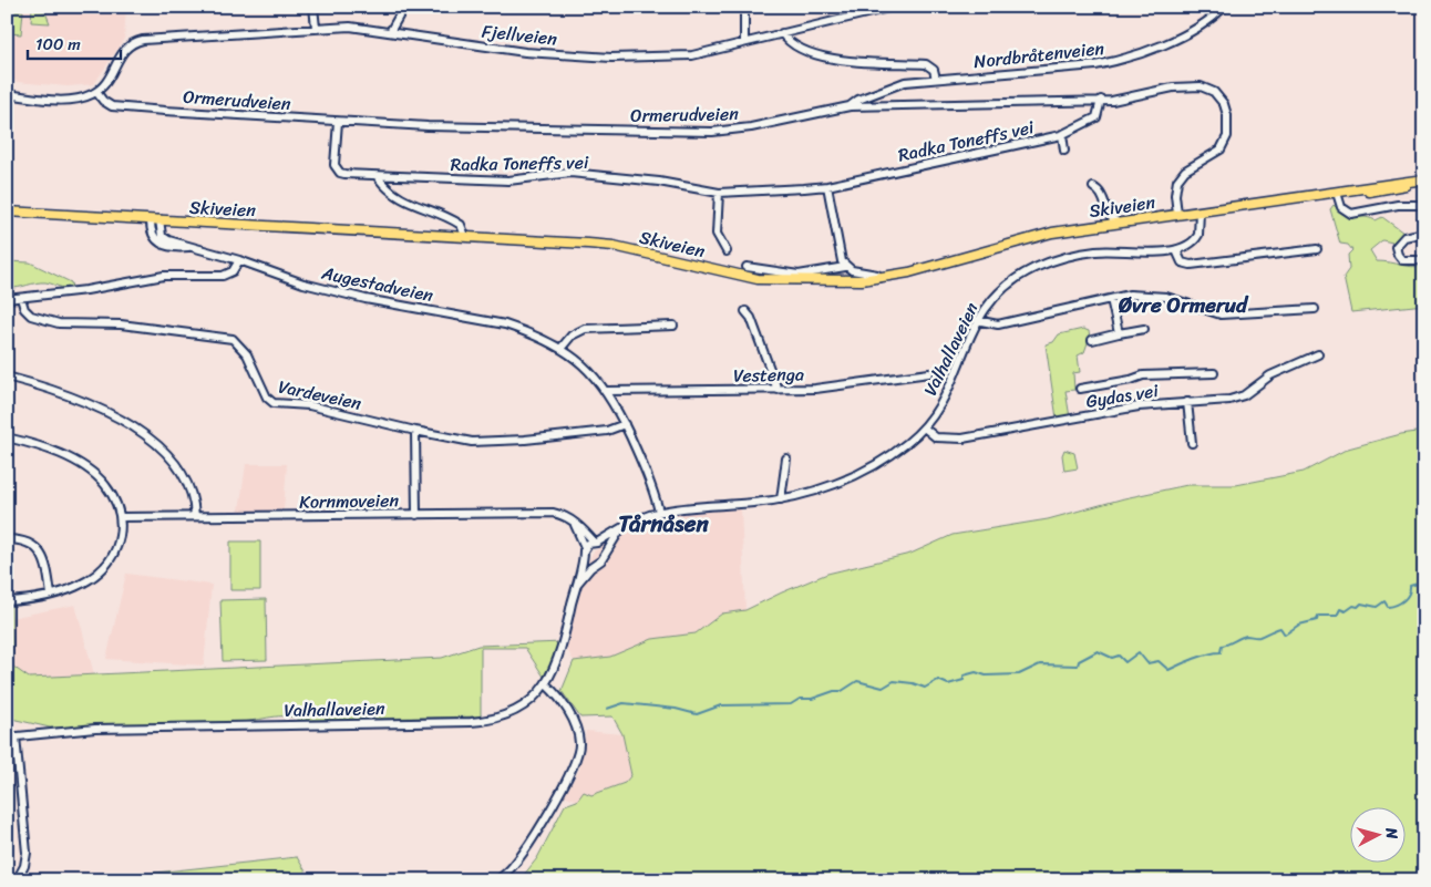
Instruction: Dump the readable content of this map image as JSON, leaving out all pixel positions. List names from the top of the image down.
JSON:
{
  "streets": {
    "main road": ["Skiveien"],
    "street": [
      "Fjellveien",
      "Nordbråtenveien",
      "Ormerudveien",
      "Radka Toneffs vei",
      "Augestadveien",
      "Valhallaveien",
      "Vestenga",
      "Vardeveien",
      "Gydas vei",
      "Kornmoveien"
    ]
  },
  "crossings": [
    ["Fjellveien", "Ormerudveien"],
    ["Nordbråtenveien", "Ormerudveien"],
    ["Ormerudveien", "Radka Toneffs vei"],
    ["Ormerudveien", "Skiveien"],
    ["Skiveien", "Augestadveien"],
    ["Augestadveien", "Valhallaveien"],
    ["Augestadveien", "Vestenga"],
    ["Augestadveien", "Vardeveien"],
    ["Valhallaveien", "Gydas vei"],
    ["Valhallaveien", "Kornmoveien"]
  ],
  "districts": ["Øvre Ormerud", "Tårnåsen"],
  "scale_bar": "100 m",
  "north": "right"
}
